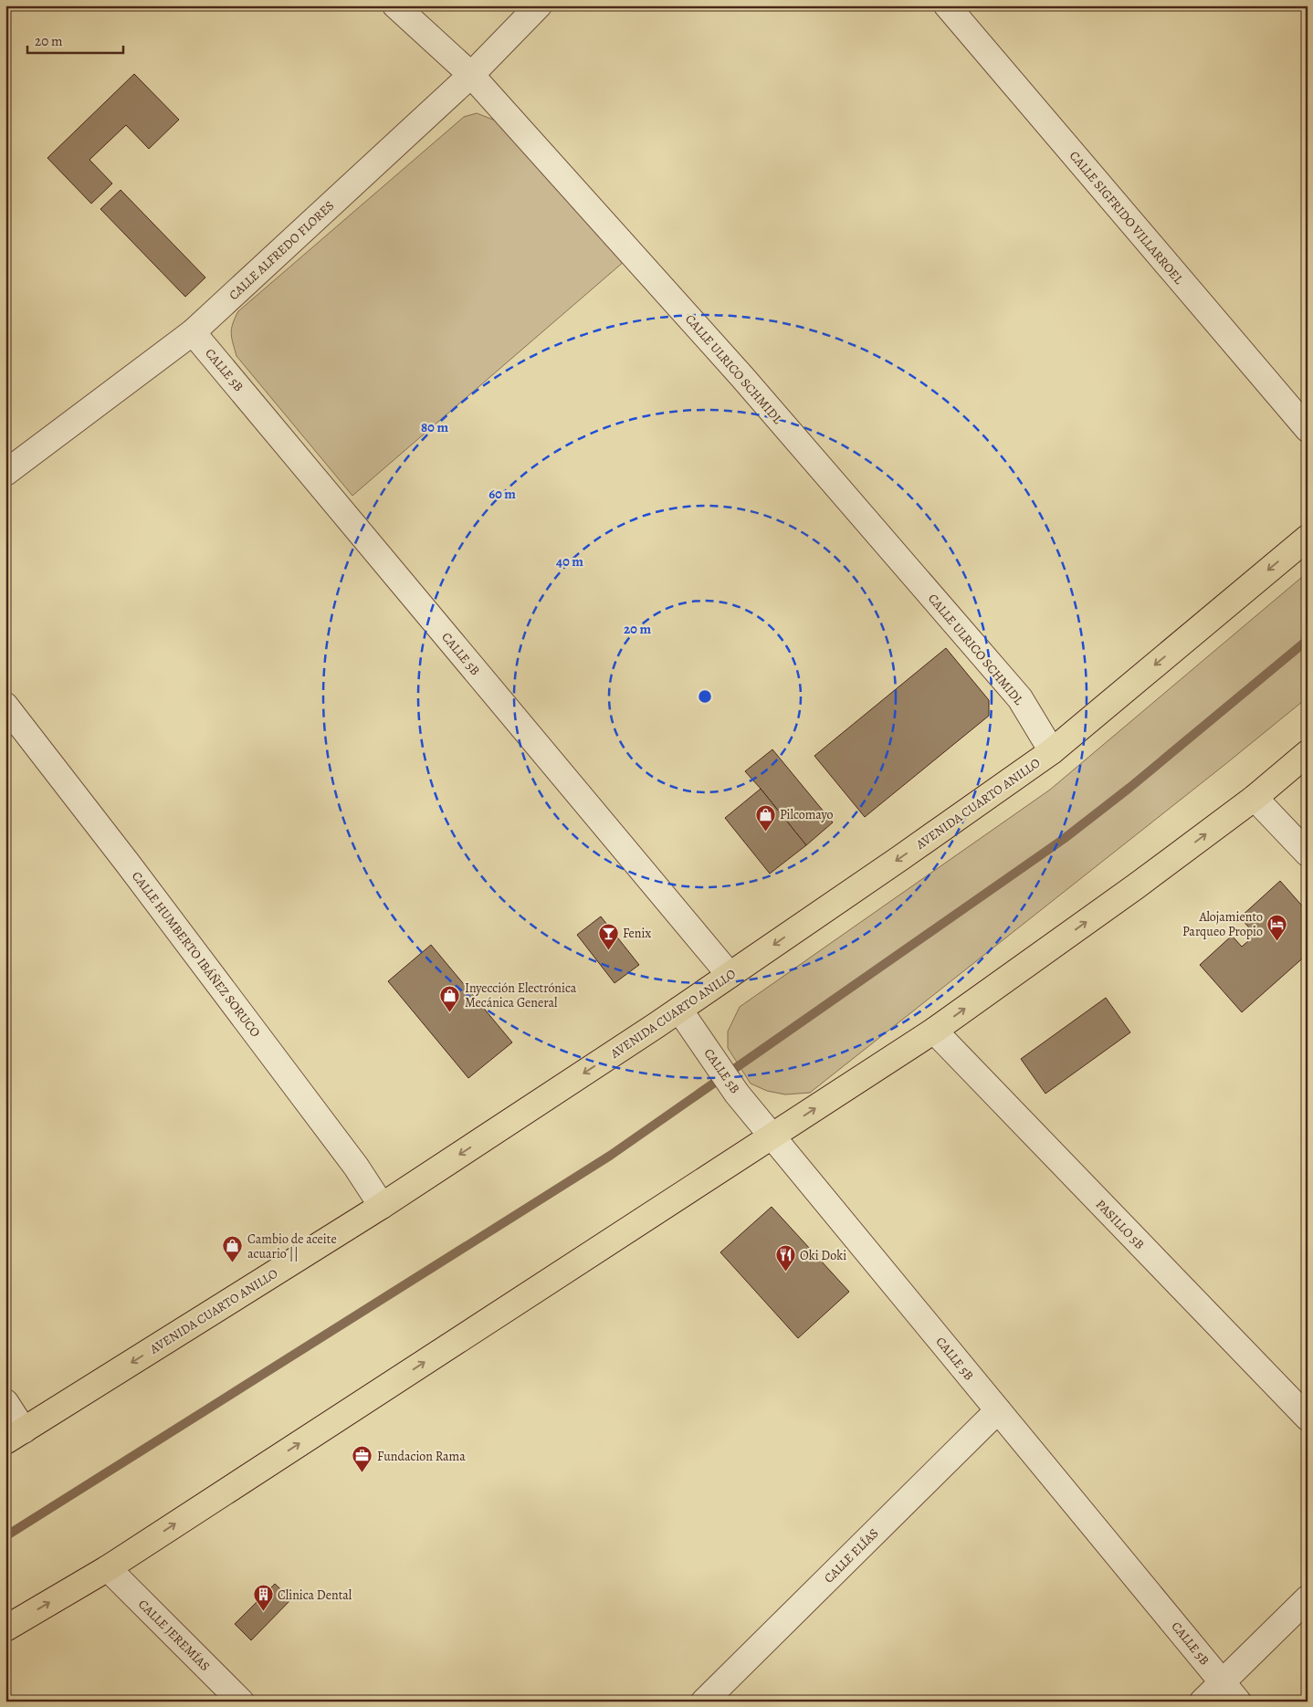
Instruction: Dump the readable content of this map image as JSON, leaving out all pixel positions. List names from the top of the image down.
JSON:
{
  "streets": {
    "highway": ["AVENIDA CUARTO ANILLO"],
    "street": [
      "CALLE SIGFRIDO VILLARROEL",
      "CALLE ALFREDO FLORES",
      "CALLE ULRICO SCHMIDL",
      "CALLE 5B",
      "CALLE HUMBERTO IBÁÑEZ SORUCO",
      "PASILLO 5B",
      "CALLE ELÍAS",
      "CALLE JEREMÍAS"
    ]
  },
  "crossings": [
    ["CALLE ALFREDO FLORES", "CALLE ULRICO SCHMIDL"],
    ["CALLE ALFREDO FLORES", "CALLE 5B"],
    ["CALLE ULRICO SCHMIDL", "AVENIDA CUARTO ANILLO"],
    ["CALLE 5B", "AVENIDA CUARTO ANILLO"],
    ["CALLE 5B", "CALLE ELÍAS"],
    ["AVENIDA CUARTO ANILLO", "CALLE HUMBERTO IBÁÑEZ SORUCO"]
  ],
  "places": {
    "shop": ["Pilcomayo", "Inyección Electrónica Mecánica General", "Cambio de aceite acuario ||"],
    "hotel": ["Alojamiento Parqueo Propio"],
    "bar": ["Fenix"],
    "restaurant": ["Oki Doki"],
    "office": ["Fundacion Rama"],
    "building": ["Clinica Dental"]
  },
  "scale_bar": "20 m",
  "rings": [
    "80 m",
    "60 m",
    "40 m",
    "20 m"
  ]
}
